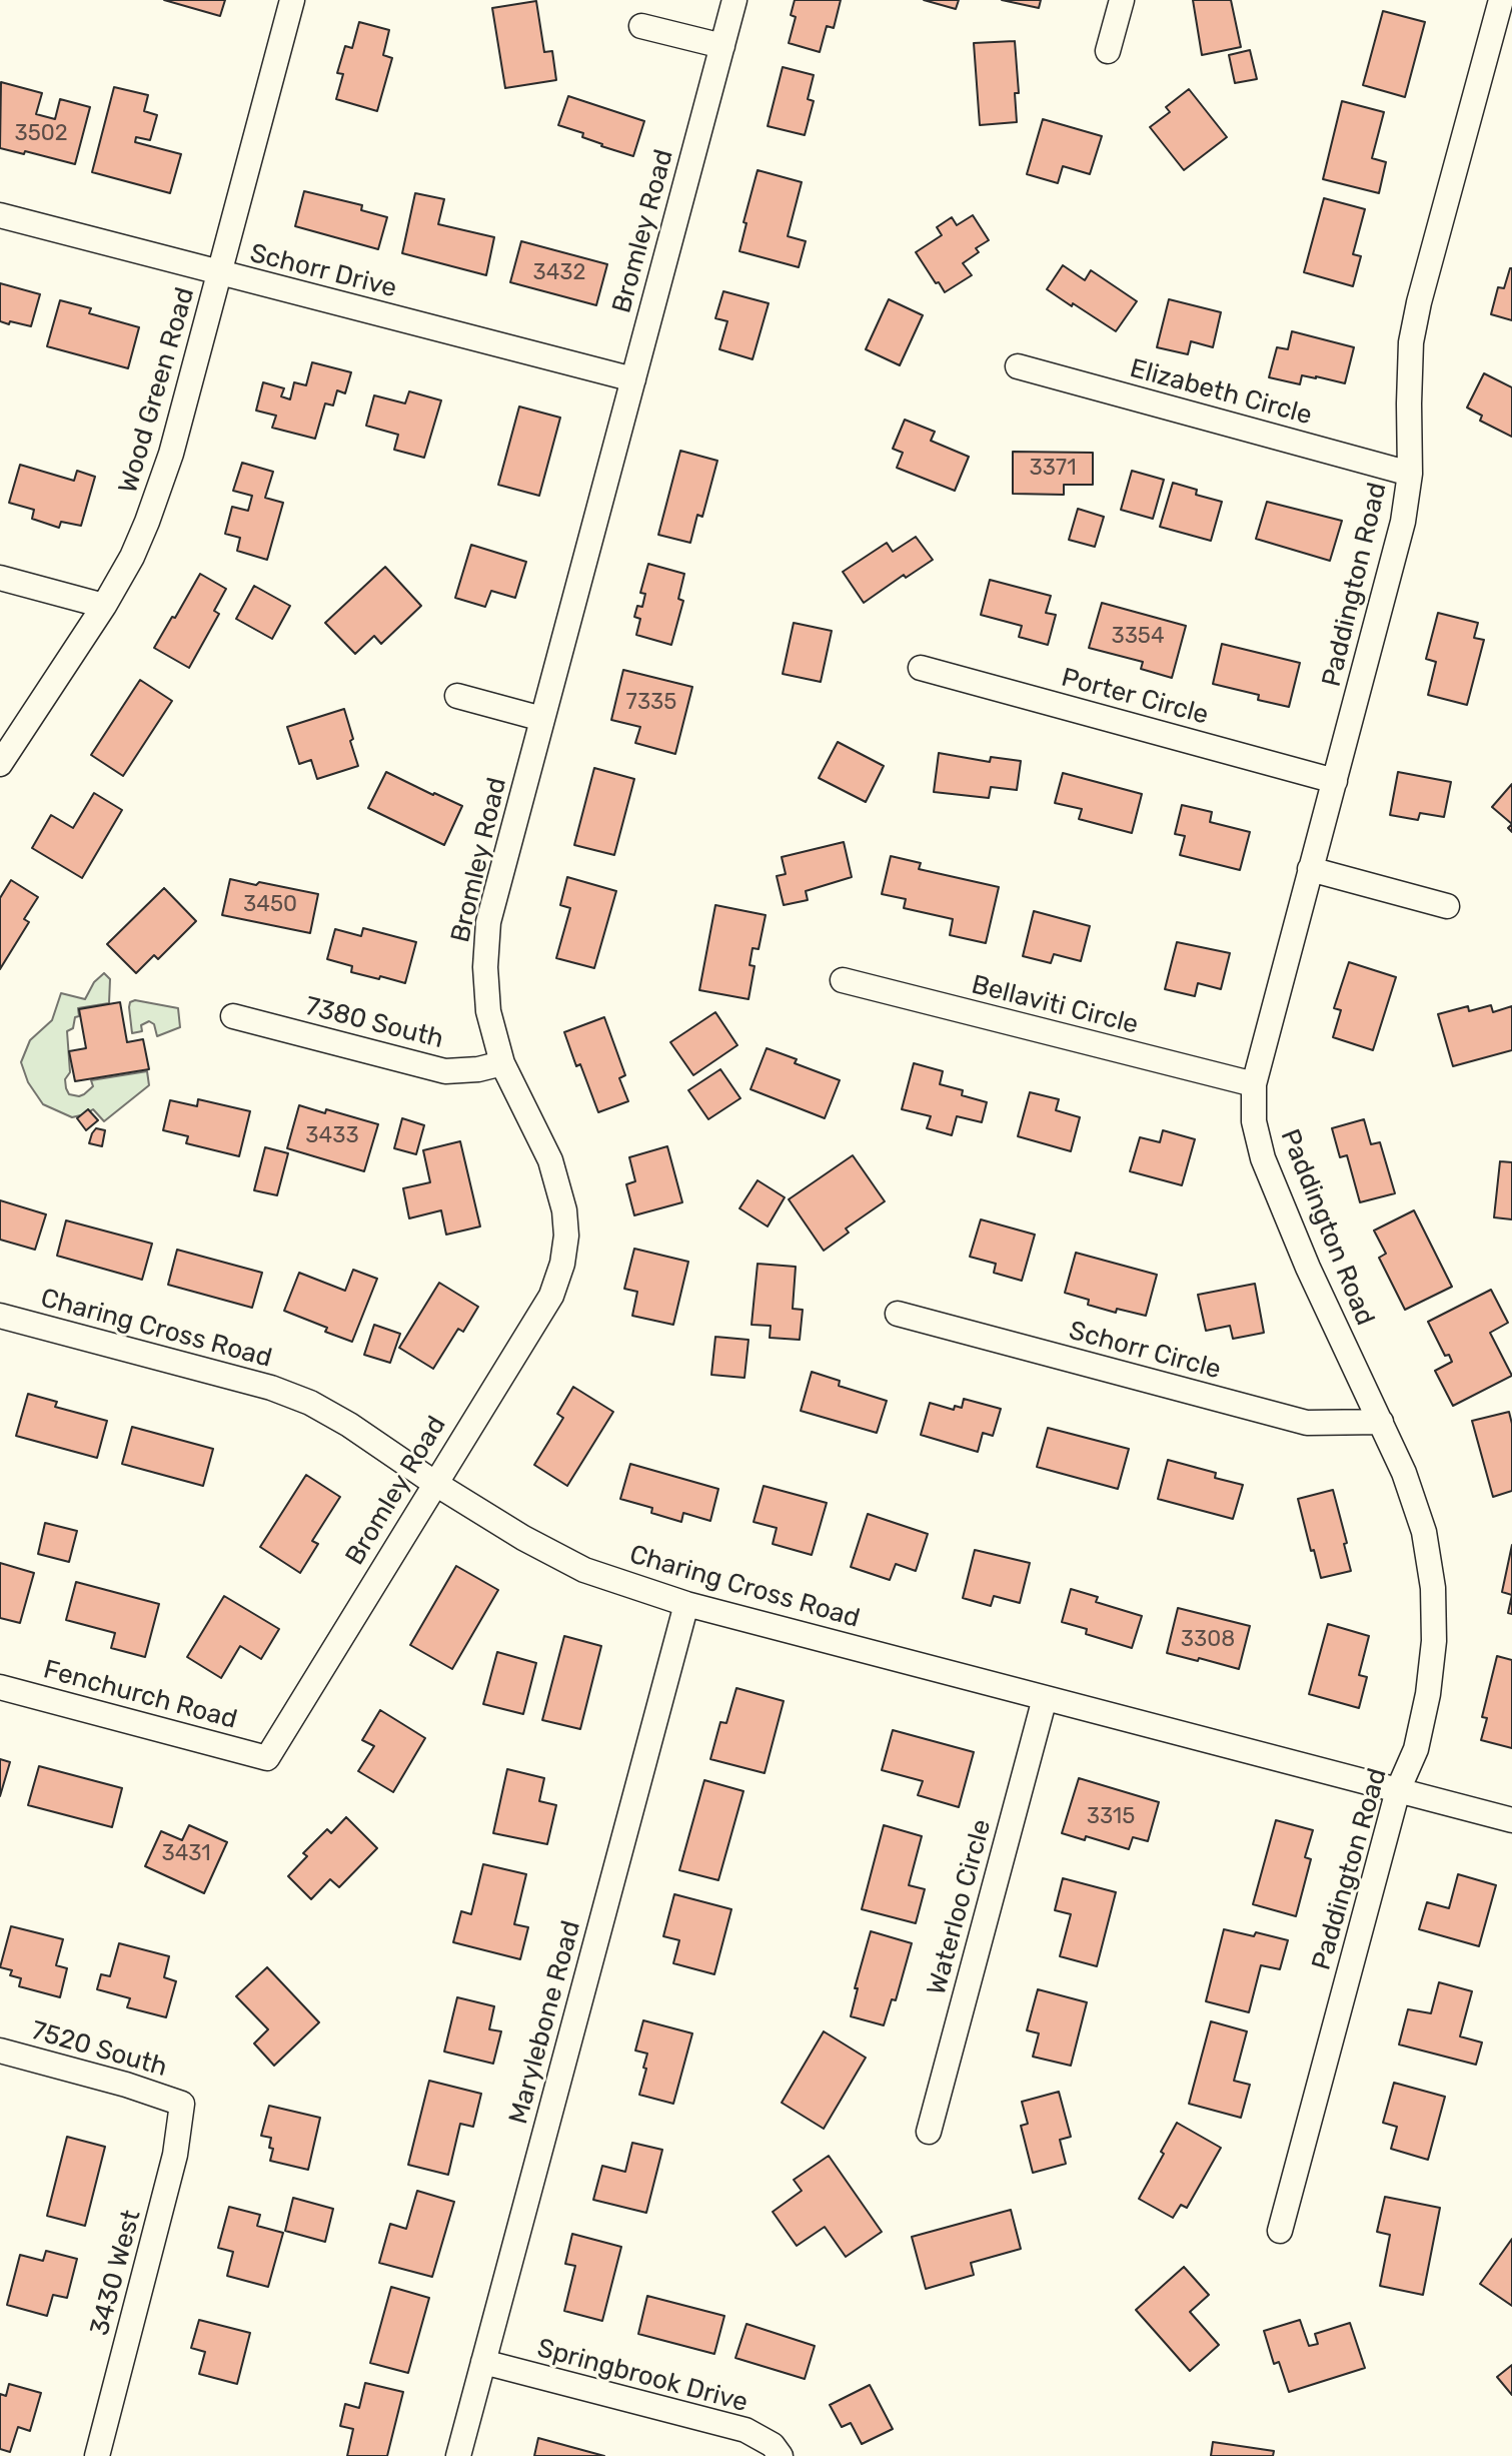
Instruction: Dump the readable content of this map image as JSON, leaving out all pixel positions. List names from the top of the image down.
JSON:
{
  "streets": {
    "street": [
      "Bromley Road",
      "Schorr Drive",
      "Wood Green Road",
      "Elizabeth Circle",
      "Paddington Road",
      "Porter Circle",
      "Bellaviti Circle",
      "7380 South",
      "Charing Cross Road",
      "Schorr Circle",
      "Fenchurch Road",
      "Waterloo Circle",
      "Marylebone Road",
      "7520 South",
      "3430 West",
      "Springbrook Drive"
    ]
  },
  "crossings": [
    ["Bromley Road", "Schorr Drive"],
    ["Bromley Road", "7380 South"],
    ["Bromley Road", "Charing Cross Road"],
    ["Bromley Road", "Fenchurch Road"],
    ["Schorr Drive", "Wood Green Road"],
    ["Elizabeth Circle", "Paddington Road"],
    ["Paddington Road", "Porter Circle"],
    ["Paddington Road", "Bellaviti Circle"],
    ["Paddington Road", "Charing Cross Road"],
    ["Paddington Road", "Schorr Circle"],
    ["Charing Cross Road", "Waterloo Circle"],
    ["Charing Cross Road", "Marylebone Road"],
    ["Marylebone Road", "Springbrook Drive"],
    ["7520 South", "3430 West"]
  ],
  "house_numbers": [
    "3502",
    "3432",
    "3371",
    "3354",
    "7335",
    "3450",
    "3433",
    "3308",
    "3315",
    "3431"
  ]
}
